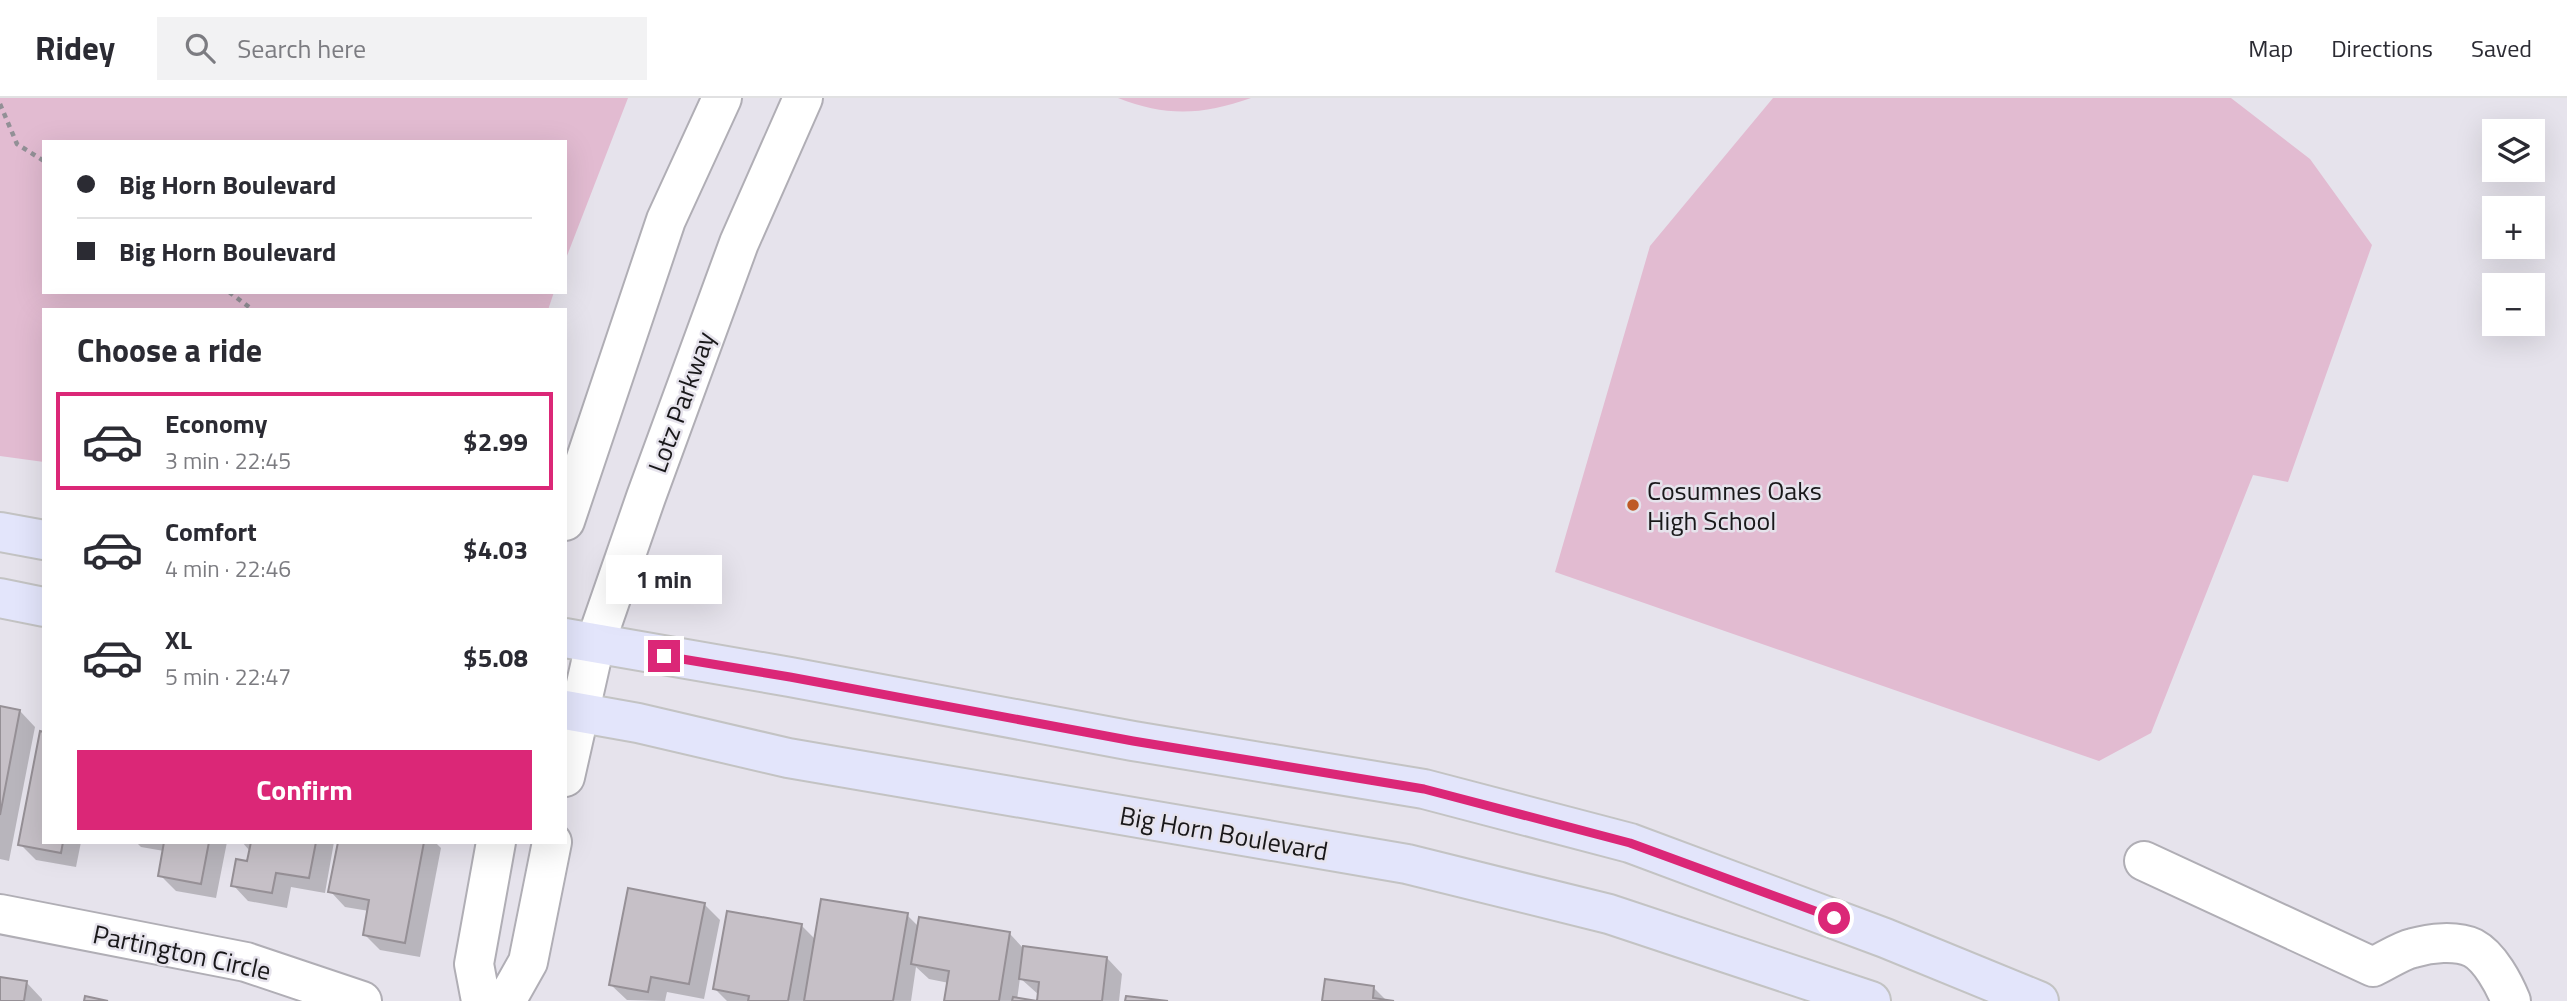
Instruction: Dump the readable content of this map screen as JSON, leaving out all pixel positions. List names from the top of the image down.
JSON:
{
  "streets": {
    "main road": ["Big Horn Boulevard"],
    "street": ["Lotz Parkway", "Partington Circle"]
  },
  "crossings": [
    ["Lotz Parkway", "Big Horn Boulevard"]
  ],
  "places": ["Cosumnes Oaks High School"],
  "page": {
    "header": "Ridey",
    "search": "Search here",
    "nav": ["Map", "Directions", "Saved"],
    "map_buttons": ["+", "−"],
    "banner": ["Big Horn Boulevard", "Big Horn Boulevard"],
    "heading": "Choose a ride",
    "list": [
      {
        "name": "Economy",
        "note": "3 min · 22:45",
        "value": "$2.99"
      },
      {
        "name": "Comfort",
        "note": "4 min · 22:46",
        "value": "$4.03"
      },
      {
        "name": "XL",
        "note": "5 min · 22:47",
        "value": "$5.08"
      }
    ],
    "bubble": "1 min",
    "buttons": "Confirm"
  }
}
